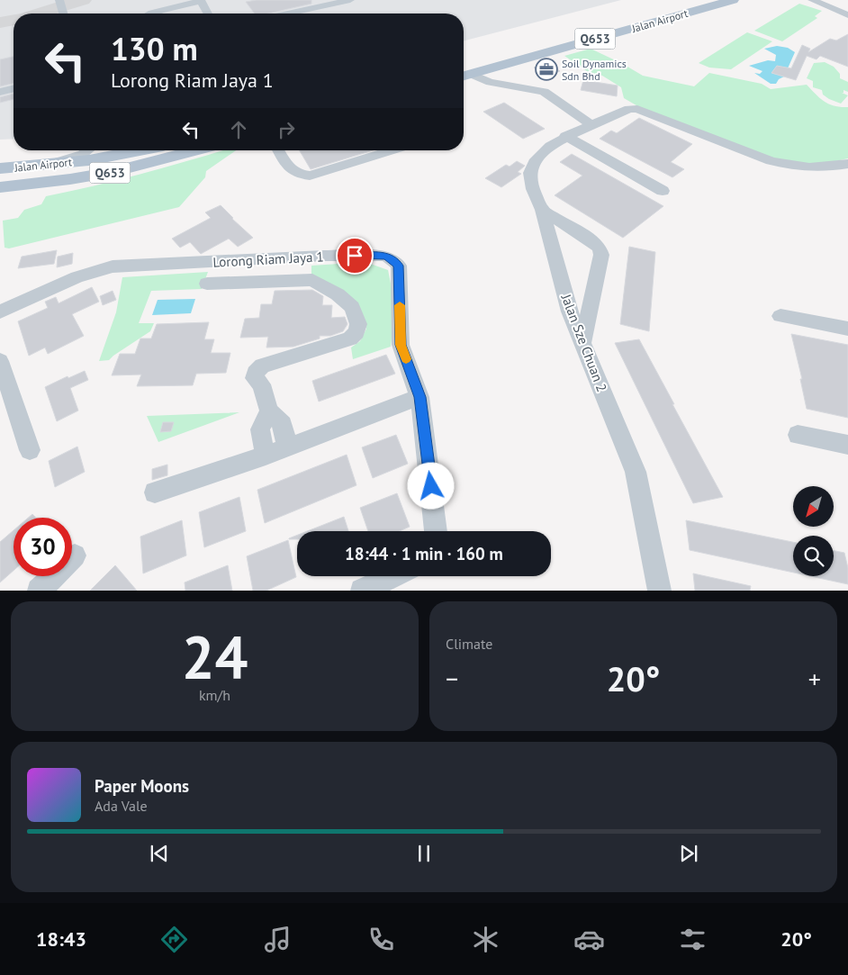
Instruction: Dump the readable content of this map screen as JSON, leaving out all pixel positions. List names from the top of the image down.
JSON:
{
  "streets": {
    "main road": ["Jalan Airport", "Q653"],
    "street": ["Lorong Riam Jaya 1", "Jalan Sze Chuan 2"]
  },
  "places": {
    "office": ["Soil Dynamics Sdn Bhd"]
  },
  "north": "bottom left",
  "page": {
    "turn": ["130 m", "Lorong Riam Jaya 1"],
    "limit": "30",
    "trip": "18:44 · 1 min · 160 m",
    "tile": [
      ["24", "km/h"],
      "Climate"
    ],
    "heat": ["−", "20°", "+"],
    "song": ["Paper Moons", "Ada Vale"],
    "tabs": ["18:43", "20°"]
  }
}
